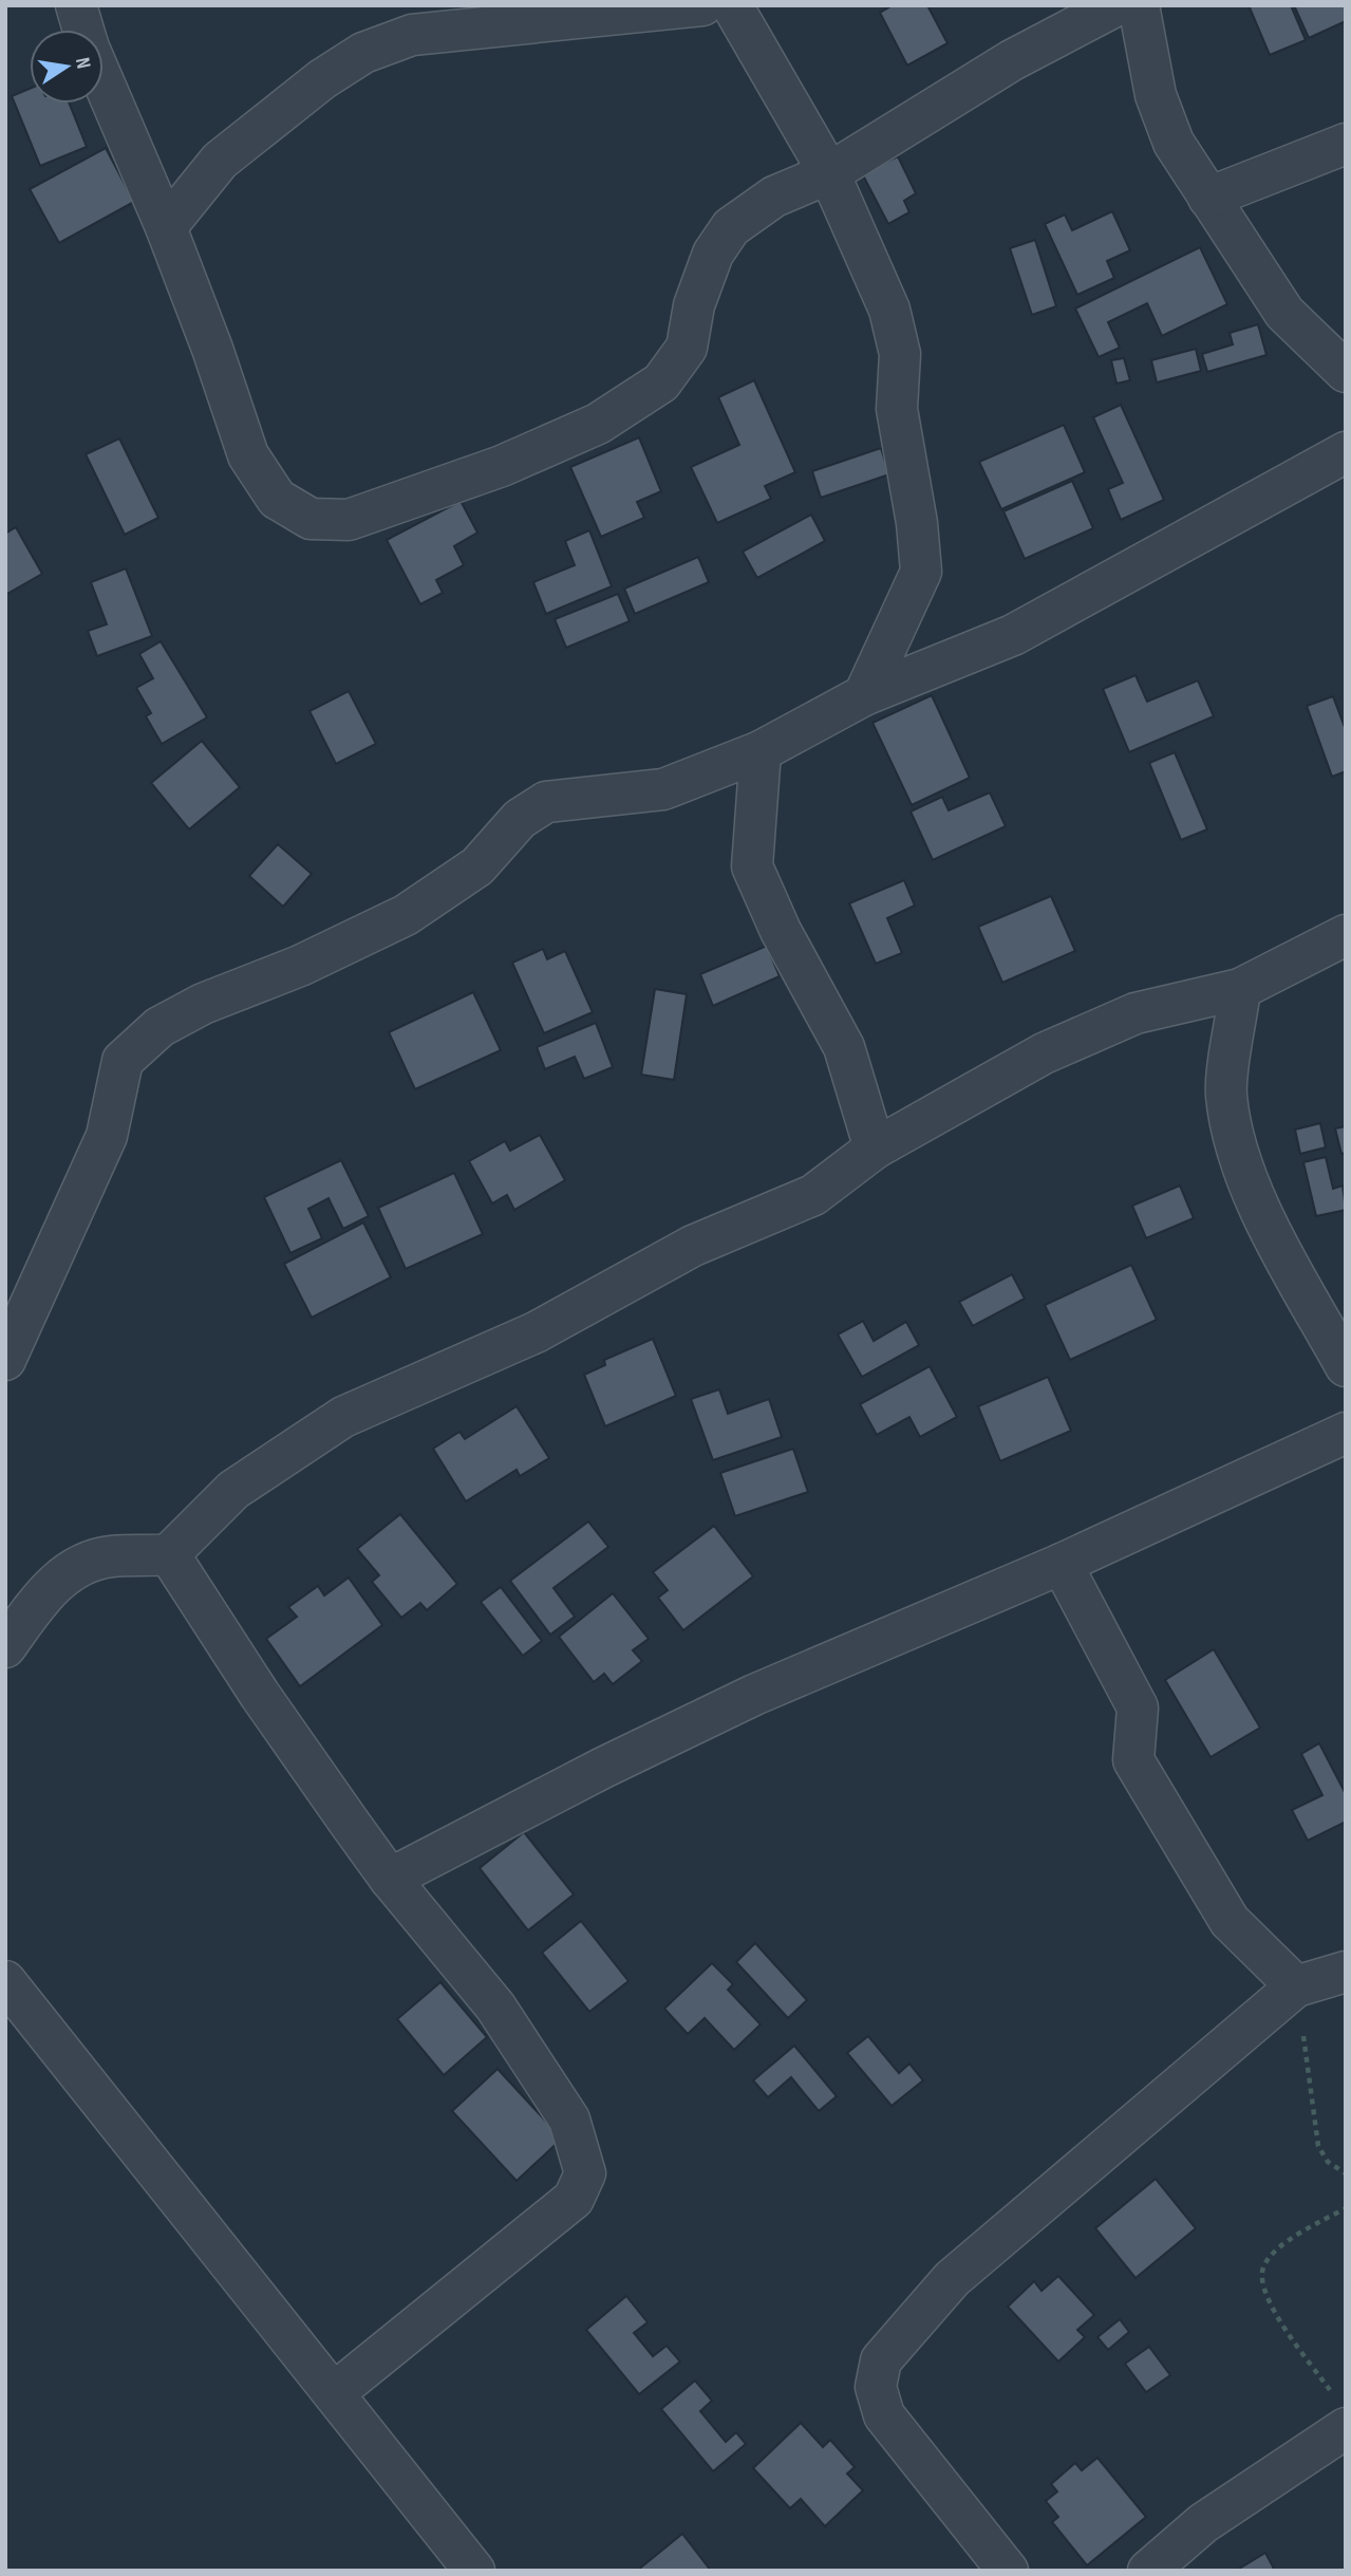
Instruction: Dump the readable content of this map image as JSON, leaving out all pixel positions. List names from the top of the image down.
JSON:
{
  "north": "right"
}
